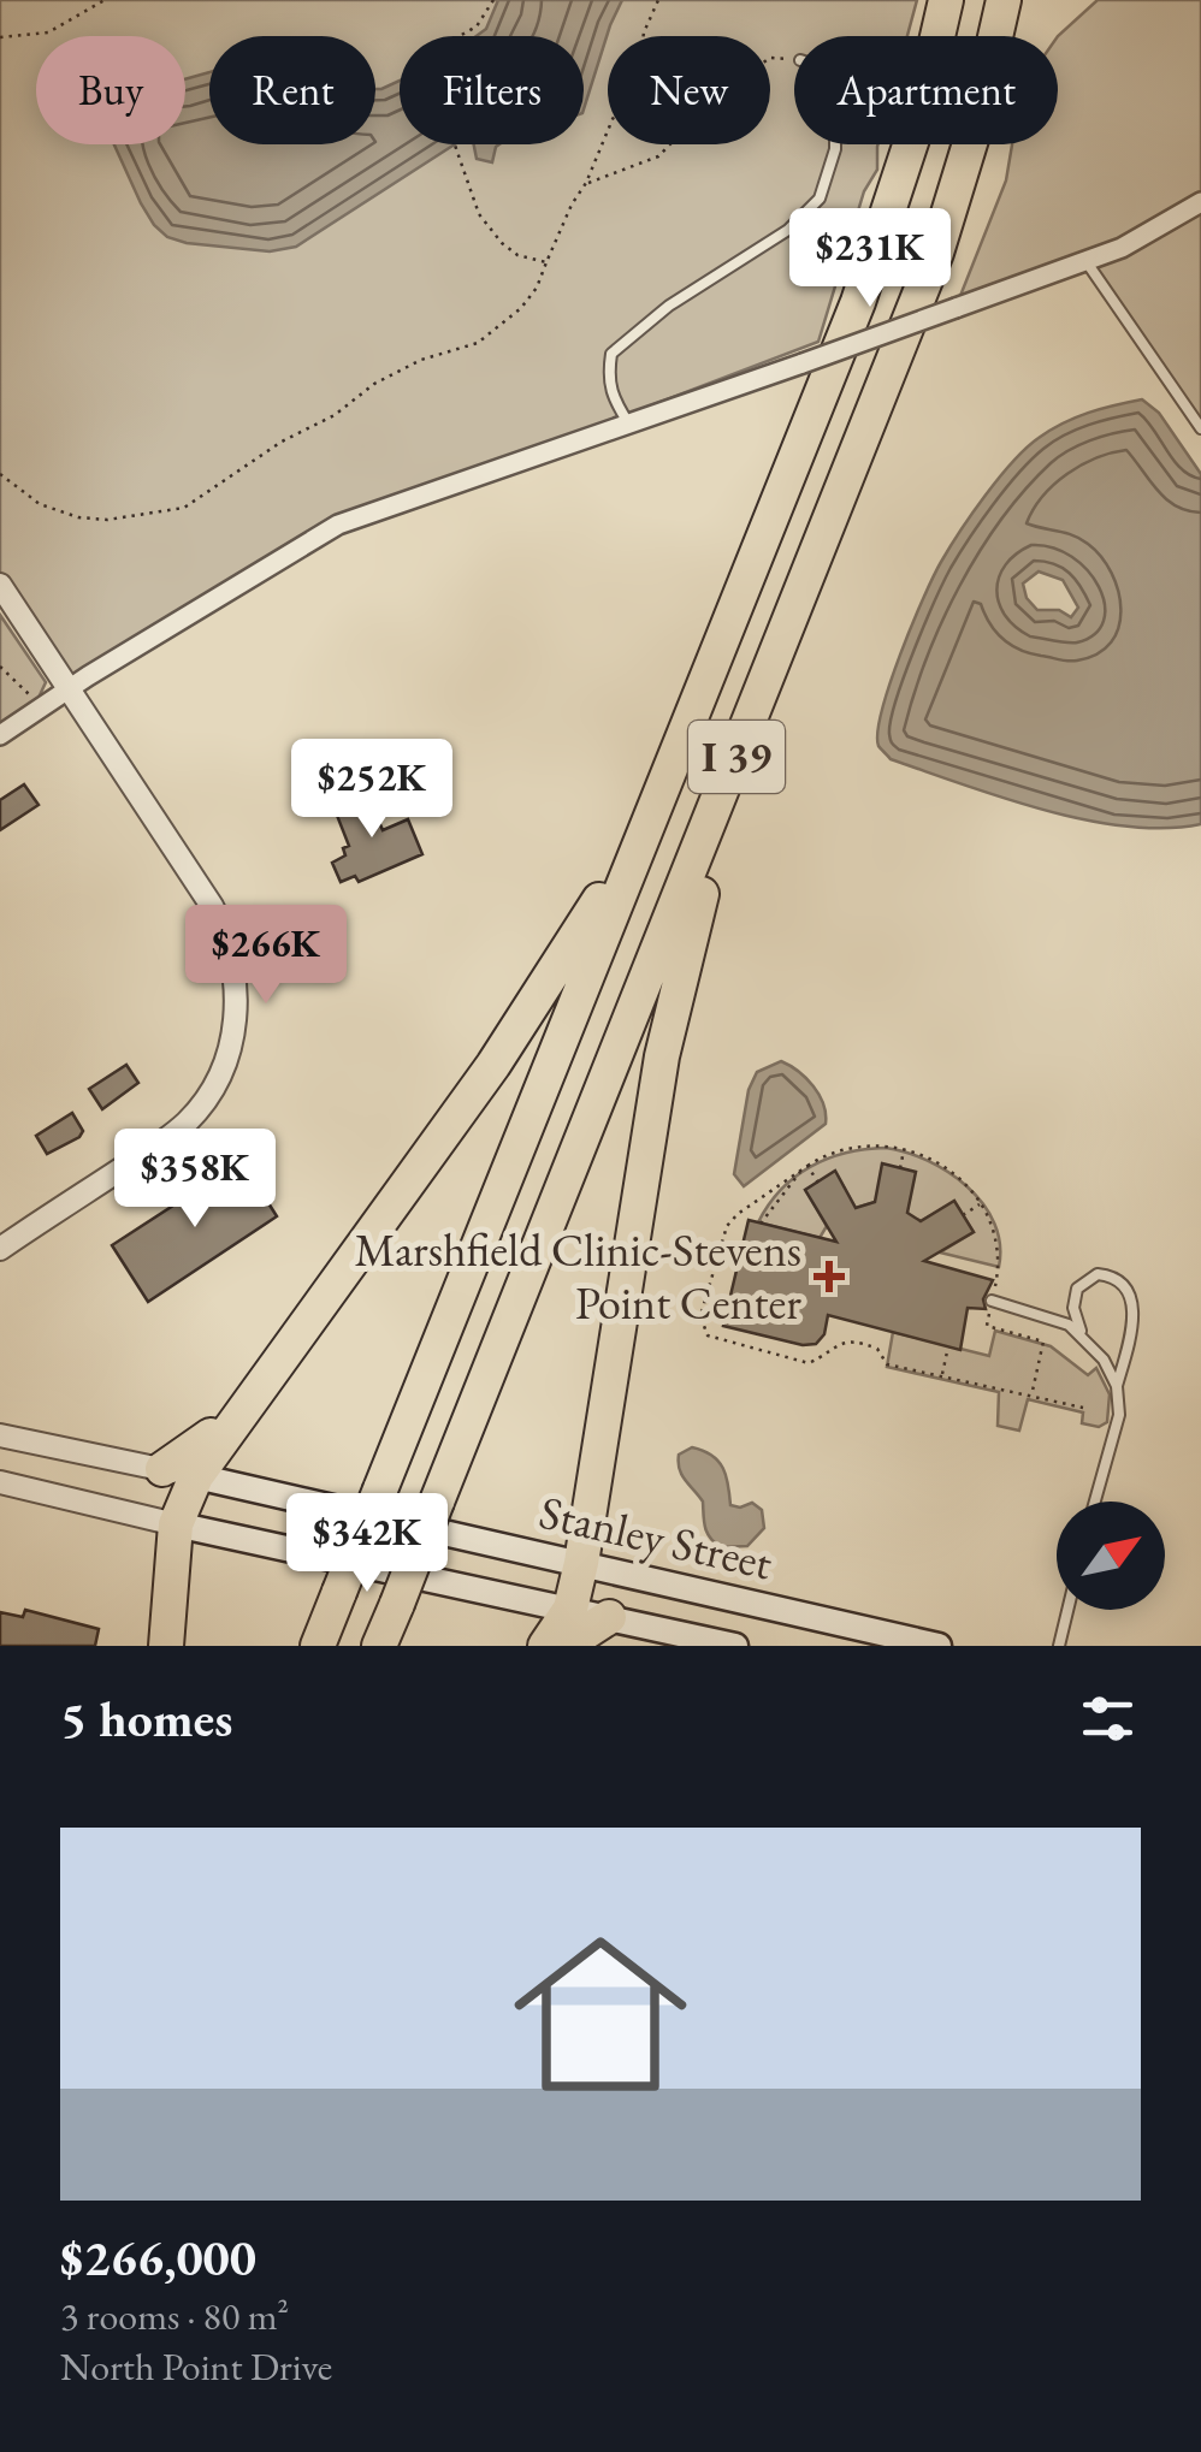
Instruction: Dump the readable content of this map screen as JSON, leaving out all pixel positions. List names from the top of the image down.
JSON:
{
  "streets": {
    "highway": ["I 39"],
    "main road": ["Stanley Street"]
  },
  "places": {
    "health": ["Marshfield Clinic-Stevens Point Center"]
  },
  "north": "top right",
  "page": {
    "chip": [
      "Buy",
      "Rent",
      "Filters",
      "New",
      "Apartment"
    ],
    "price": [
      "$231K",
      "$252K",
      "$266K",
      "$358K",
      "$342K"
    ],
    "heading": "5 homes",
    "list": [
      {
        "name": "$266,000",
        "note": "3 rooms · 80 m² · North Point Drive"
      }
    ]
  }
}
